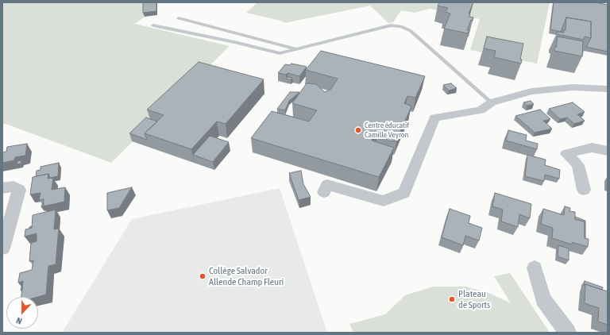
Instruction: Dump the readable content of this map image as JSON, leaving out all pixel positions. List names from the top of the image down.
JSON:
{
  "places": ["Centre éducatif Camille Veyron", "Collège Salvador Allende Champ Fleuri", "Plateau de Sports"],
  "north": "bottom"
}
